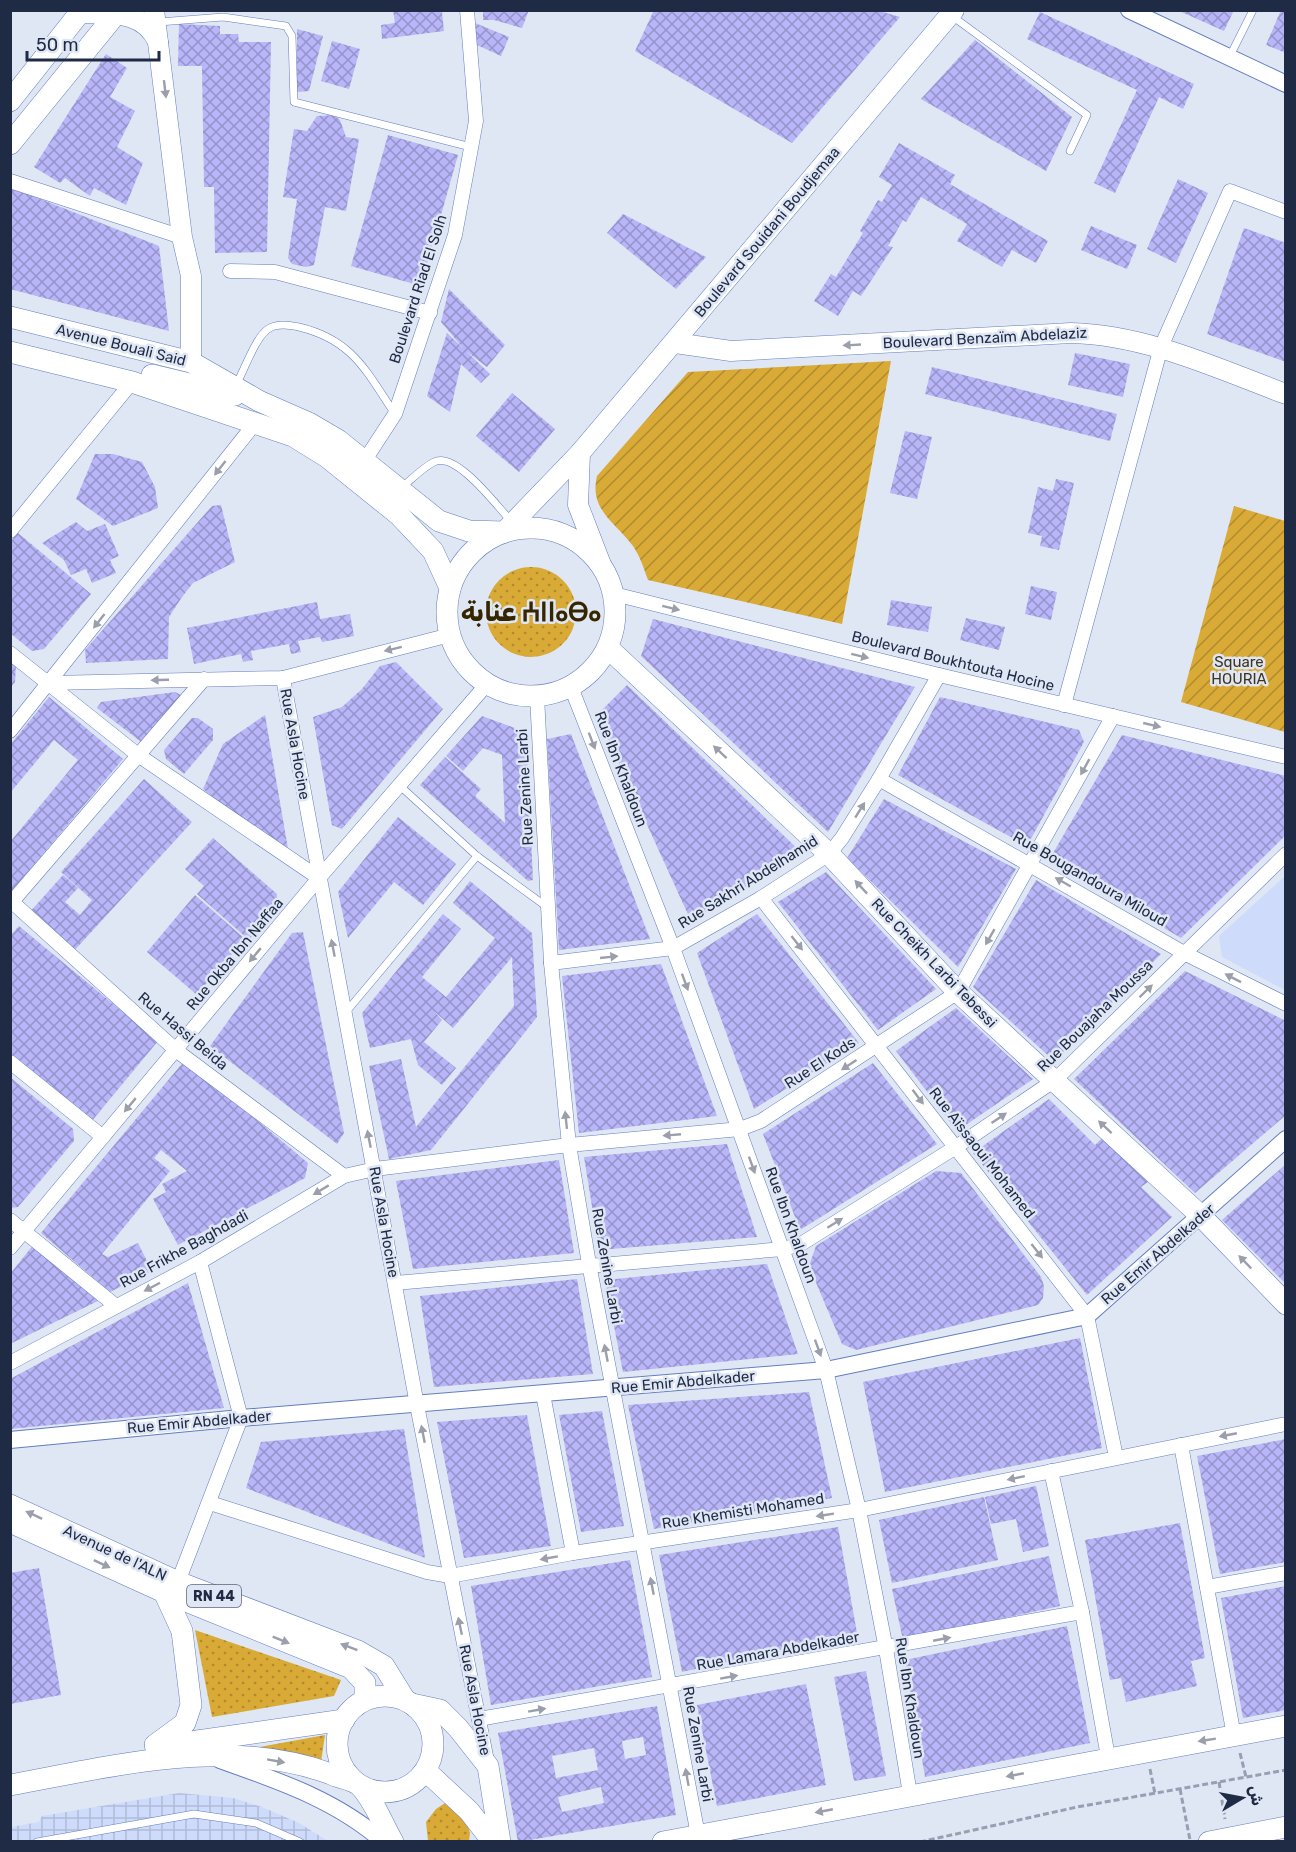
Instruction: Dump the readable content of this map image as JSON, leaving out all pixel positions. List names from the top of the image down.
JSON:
{
  "streets": {
    "main road": [
      "Boulevard Souidani Boudjemaa",
      "Boulevard Benzaïm Abdelaziz",
      "Avenue Bouali Said",
      "Rue Asla Hocine",
      "Rue Cheikh Larbi Tebessi",
      "Avenue de l'ALN",
      "RN 44"
    ],
    "street": [
      "Boulevard Riad El Solh",
      "Boulevard Boukhtouta Hocine",
      "Rue Ibn Khaldoun",
      "Rue Zenine Larbi",
      "Rue Bougandoura Miloud",
      "Rue Sakhri Abdelhamid",
      "Rue Okba Ibn Naffaa",
      "Rue Bouajaha Moussa",
      "Rue Hassi Beida",
      "Rue El Kods",
      "Rue Aïssaoui Mohamed",
      "Rue Frikhe Baghdadi",
      "Rue Emir Abdelkader",
      "Rue Khemisti Mohamed",
      "Rue Lamara Abdelkader"
    ]
  },
  "crossings": [
    ["Boulevard Souidani Boudjemaa", "Boulevard Benzaïm Abdelaziz"],
    ["Boulevard Souidani Boudjemaa", "Avenue Bouali Said"],
    ["Boulevard Souidani Boudjemaa", "Boulevard Boukhtouta Hocine"],
    ["Boulevard Souidani Boudjemaa", "Rue Ibn Khaldoun"],
    ["Boulevard Souidani Boudjemaa", "Rue Zenine Larbi"],
    ["Boulevard Souidani Boudjemaa", "Rue Okba Ibn Naffaa"],
    ["Boulevard Souidani Boudjemaa", "Rue Cheikh Larbi Tebessi"],
    ["Boulevard Riad El Solh", "Avenue Bouali Said"],
    ["Avenue Bouali Said", "Boulevard Boukhtouta Hocine"],
    ["Avenue Bouali Said", "Rue Ibn Khaldoun"],
    ["Avenue Bouali Said", "Rue Zenine Larbi"],
    ["Avenue Bouali Said", "Rue Okba Ibn Naffaa"],
    ["Avenue Bouali Said", "Rue Cheikh Larbi Tebessi"],
    ["Boulevard Boukhtouta Hocine", "Rue Ibn Khaldoun"],
    ["Boulevard Boukhtouta Hocine", "Rue Zenine Larbi"],
    ["Boulevard Boukhtouta Hocine", "Rue Sakhri Abdelhamid"],
    ["Boulevard Boukhtouta Hocine", "Rue Okba Ibn Naffaa"],
    ["Boulevard Boukhtouta Hocine", "Rue Cheikh Larbi Tebessi"],
    ["Boulevard Boukhtouta Hocine", "Rue El Kods"],
    ["Rue Asla Hocine", "Rue Okba Ibn Naffaa"],
    ["Rue Asla Hocine", "Rue Bouajaha Moussa"],
    ["Rue Asla Hocine", "Rue El Kods"],
    ["Rue Asla Hocine", "Rue Frikhe Baghdadi"],
    ["Rue Asla Hocine", "Rue Emir Abdelkader"],
    ["Rue Asla Hocine", "Rue Khemisti Mohamed"],
    ["Rue Asla Hocine", "Avenue de l'ALN"],
    ["Rue Asla Hocine", "Rue Lamara Abdelkader"],
    ["Rue Ibn Khaldoun", "Rue Zenine Larbi"],
    ["Rue Ibn Khaldoun", "Rue Sakhri Abdelhamid"],
    ["Rue Ibn Khaldoun", "Rue Okba Ibn Naffaa"],
    ["Rue Ibn Khaldoun", "Rue Cheikh Larbi Tebessi"],
    ["Rue Ibn Khaldoun", "Rue Bouajaha Moussa"],
    ["Rue Ibn Khaldoun", "Rue El Kods"],
    ["Rue Ibn Khaldoun", "Rue Emir Abdelkader"],
    ["Rue Ibn Khaldoun", "Rue Khemisti Mohamed"],
    ["Rue Ibn Khaldoun", "Rue Lamara Abdelkader"],
    ["Rue Zenine Larbi", "Rue Sakhri Abdelhamid"],
    ["Rue Zenine Larbi", "Rue Okba Ibn Naffaa"],
    ["Rue Zenine Larbi", "Rue Cheikh Larbi Tebessi"],
    ["Rue Zenine Larbi", "Rue Bouajaha Moussa"],
    ["Rue Zenine Larbi", "Rue El Kods"],
    ["Rue Zenine Larbi", "Rue Emir Abdelkader"],
    ["Rue Zenine Larbi", "Rue Khemisti Mohamed"],
    ["Rue Zenine Larbi", "Rue Lamara Abdelkader"],
    ["Rue Bougandoura Miloud", "Rue Sakhri Abdelhamid"],
    ["Rue Bougandoura Miloud", "Rue Bouajaha Moussa"],
    ["Rue Bougandoura Miloud", "Rue El Kods"],
    ["Rue Sakhri Abdelhamid", "Rue Cheikh Larbi Tebessi"],
    ["Rue Sakhri Abdelhamid", "Rue Aïssaoui Mohamed"],
    ["Rue Okba Ibn Naffaa", "Rue Cheikh Larbi Tebessi"],
    ["Rue Okba Ibn Naffaa", "Rue Hassi Beida"],
    ["Rue Cheikh Larbi Tebessi", "Rue Bouajaha Moussa"],
    ["Rue Cheikh Larbi Tebessi", "Rue El Kods"],
    ["Rue Cheikh Larbi Tebessi", "Rue Emir Abdelkader"],
    ["Rue Bouajaha Moussa", "Rue Aïssaoui Mohamed"],
    ["Rue Hassi Beida", "Rue Frikhe Baghdadi"],
    ["Rue El Kods", "Rue Aïssaoui Mohamed"],
    ["Rue El Kods", "Rue Frikhe Baghdadi"],
    ["Rue Aïssaoui Mohamed", "Rue Emir Abdelkader"],
    ["Rue Aïssaoui Mohamed", "Rue Khemisti Mohamed"]
  ],
  "one_way": [
    "Boulevard Benzaïm Abdelaziz",
    "Boulevard Boukhtouta Hocine",
    "Rue Asla Hocine",
    "Rue Ibn Khaldoun",
    "Rue Zenine Larbi",
    "Rue Bougandoura Miloud",
    "Rue Sakhri Abdelhamid",
    "Rue Okba Ibn Naffaa",
    "Rue Cheikh Larbi Tebessi",
    "Rue Bouajaha Moussa",
    "Rue El Kods",
    "Rue Aïssaoui Mohamed",
    "Rue Frikhe Baghdadi",
    "Rue Khemisti Mohamed",
    "Rue Lamara Abdelkader"
  ],
  "districts": ["عنابة ⵄⵏⵏⴰⴱⴰ"],
  "parks": ["Square HOURIA"],
  "scale_bar": "50 m",
  "north": "right"
}
